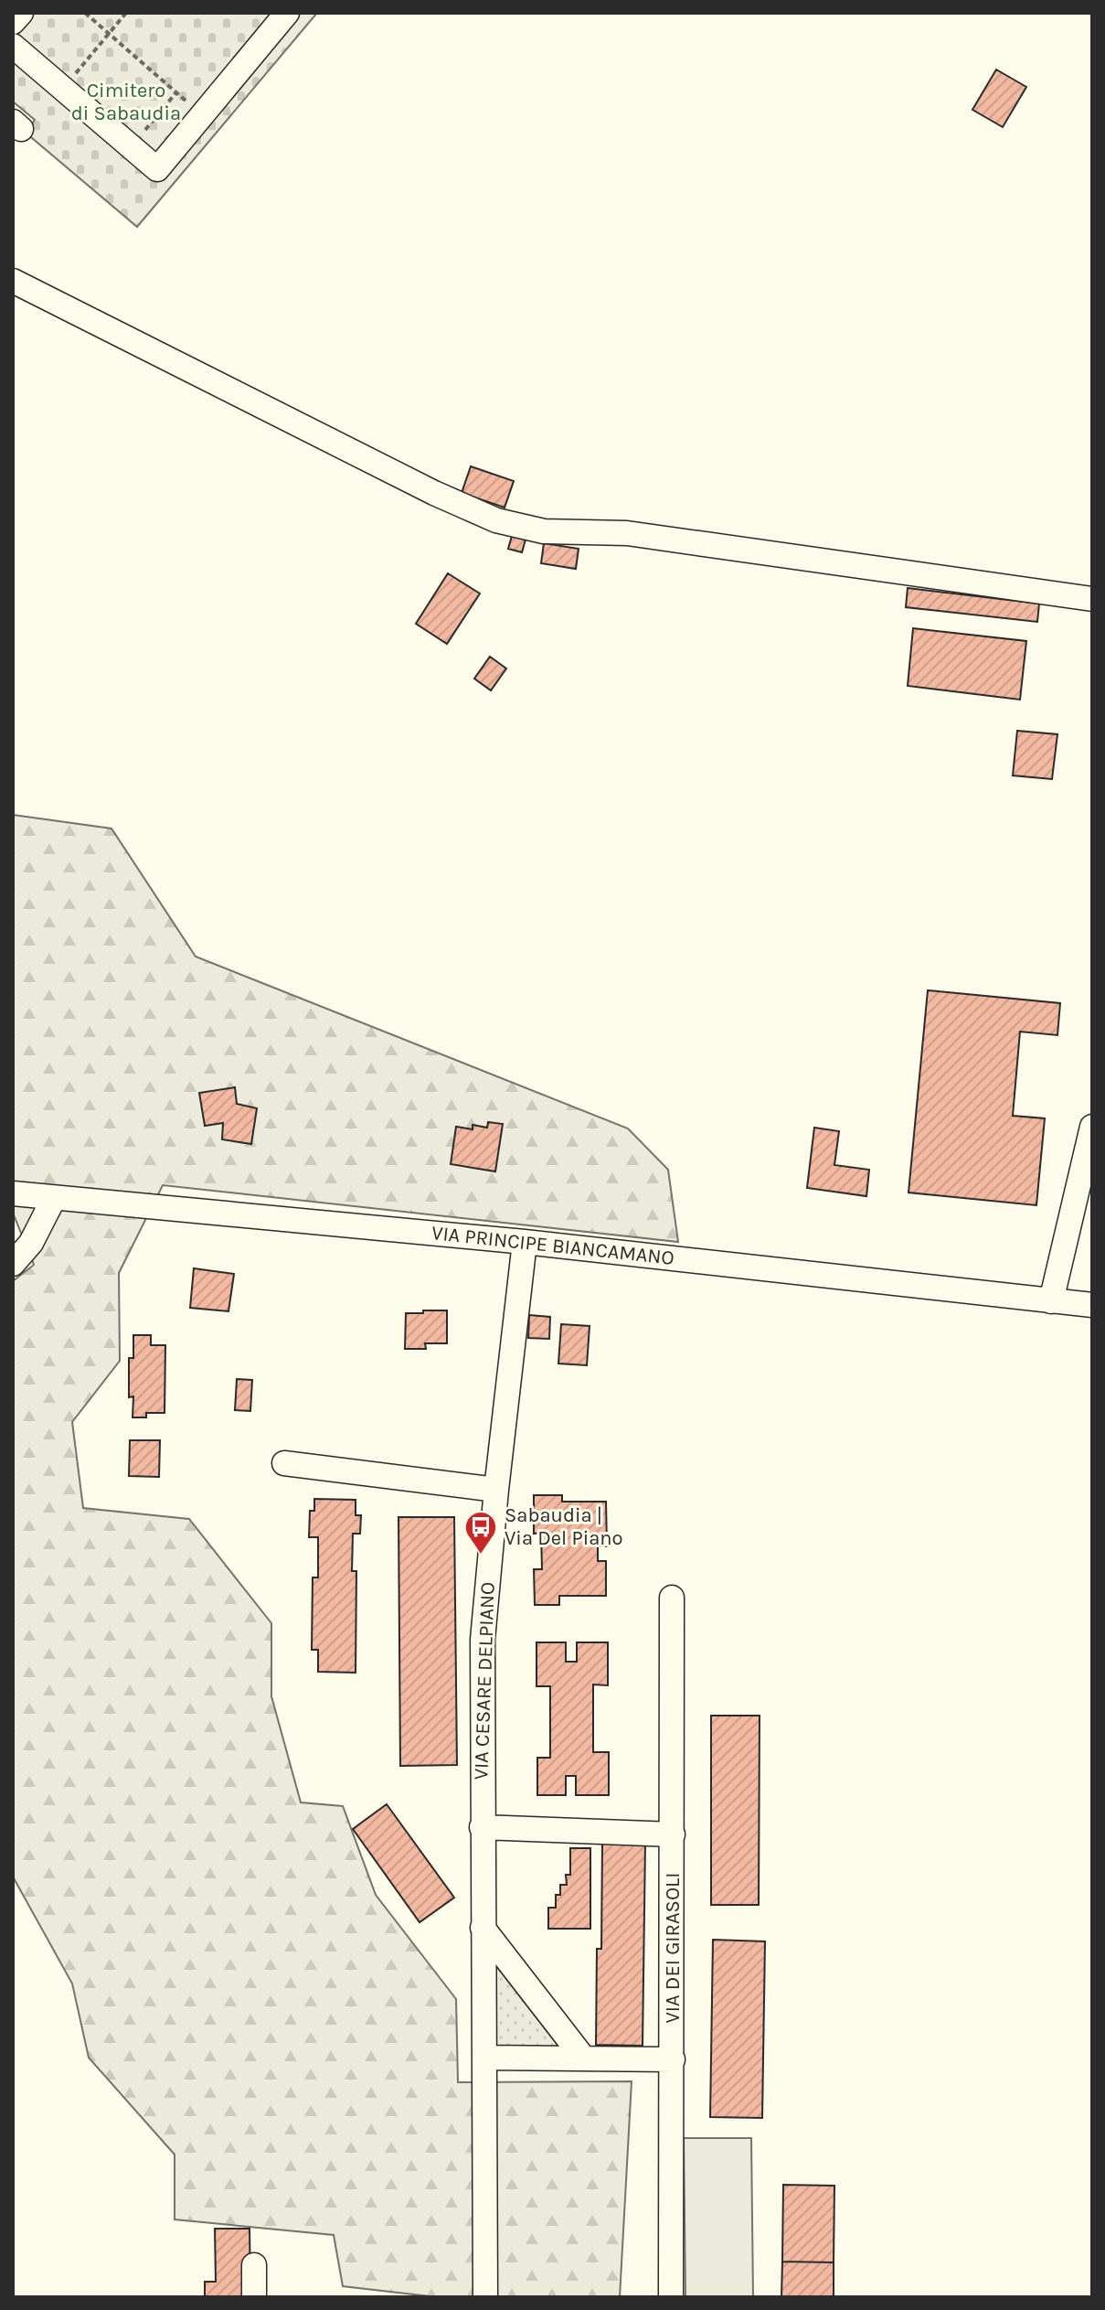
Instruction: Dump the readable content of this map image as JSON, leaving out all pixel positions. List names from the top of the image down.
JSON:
{
  "streets": {
    "street": ["VIA PRINCIPE BIANCAMANO", "VIA CESARE DELPIANO", "VIA DEI GIRASOLI"]
  },
  "crossings": [
    ["VIA PRINCIPE BIANCAMANO", "VIA CESARE DELPIANO"]
  ],
  "parks": ["Cimitero di Sabaudia"],
  "places": {
    "bus stop": ["Sabaudia | Via Del Piano"]
  }
}
